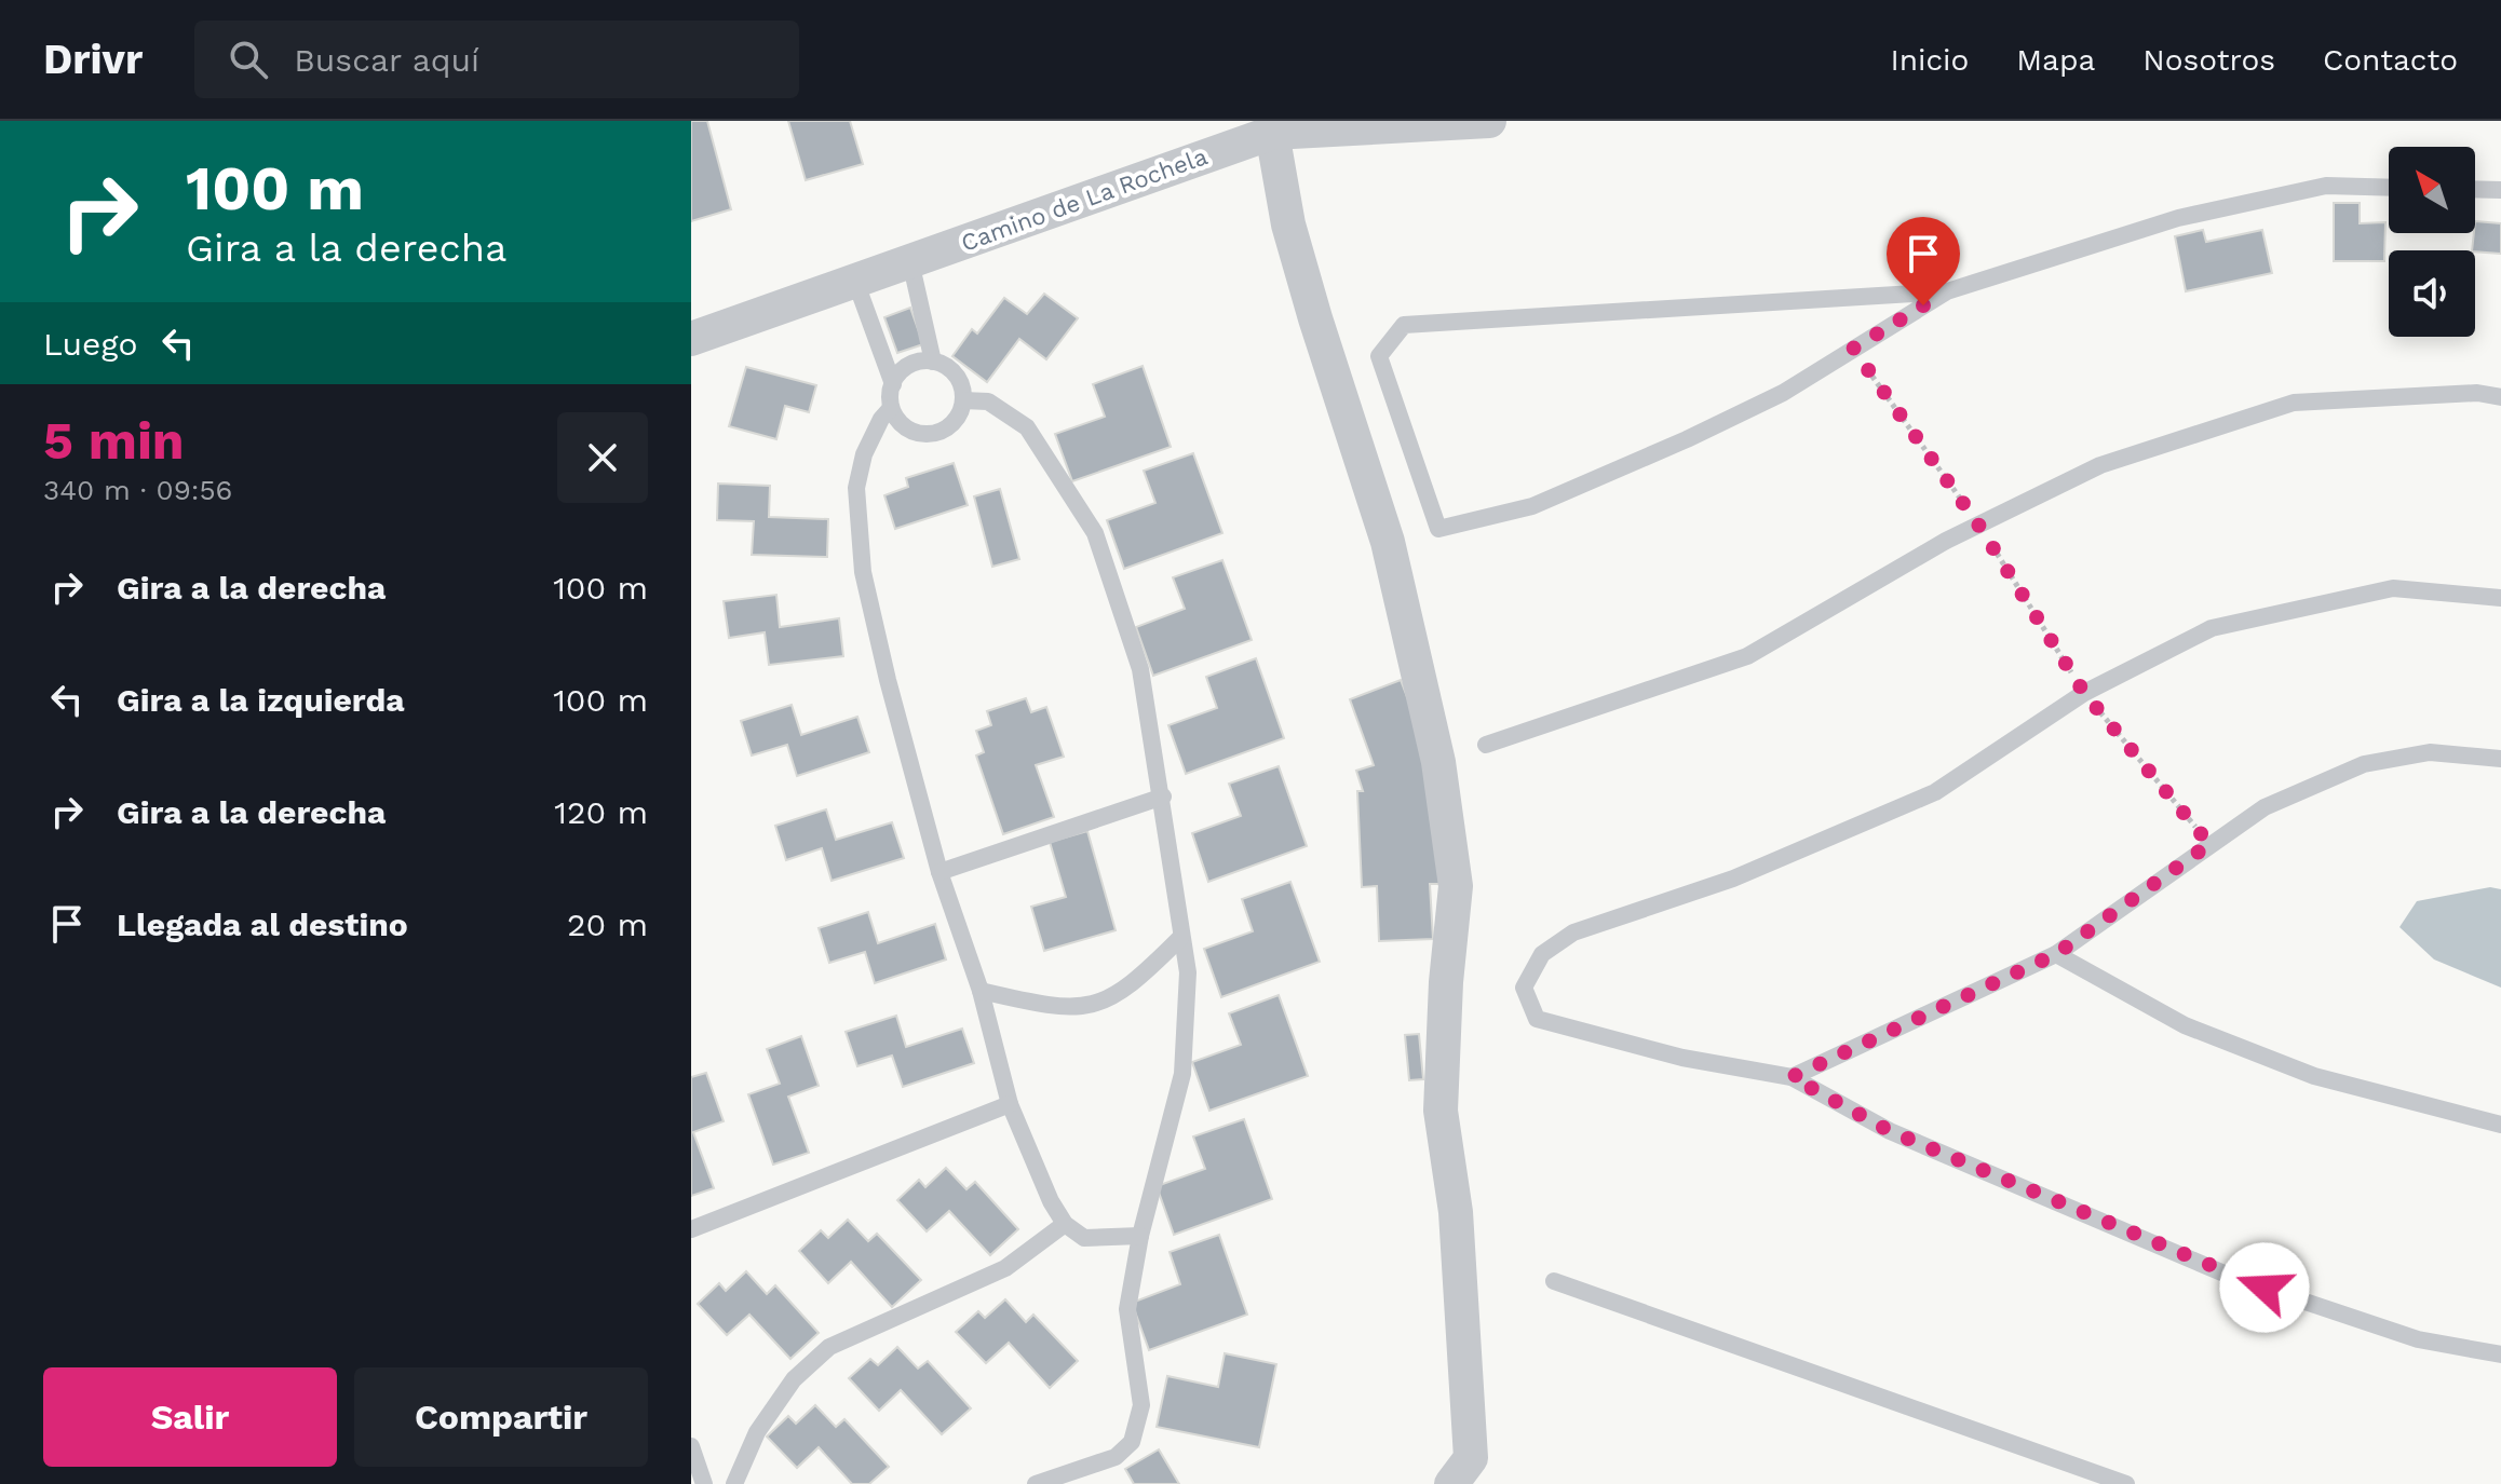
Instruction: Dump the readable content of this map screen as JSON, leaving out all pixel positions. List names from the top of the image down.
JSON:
{
  "streets": {
    "street": ["Camino de La Rochela"]
  },
  "north": "top left",
  "page": {
    "header": "Drivr",
    "search": "Buscar aquí",
    "nav": [
      "Inicio",
      "Mapa",
      "Nosotros",
      "Contacto"
    ],
    "turn": ["100 m", "Gira a la derecha"],
    "then": "Luego",
    "heading": ["5 min", "340 m · 09:56"],
    "list": [
      {
        "name": "Gira a la derecha",
        "value": "100 m"
      },
      {
        "name": "Gira a la izquierda",
        "value": "100 m"
      },
      {
        "name": "Gira a la derecha",
        "value": "120 m"
      },
      {
        "name": "Llegada al destino",
        "value": "20 m"
      }
    ],
    "buttons": ["Salir", "Compartir"]
  }
}
